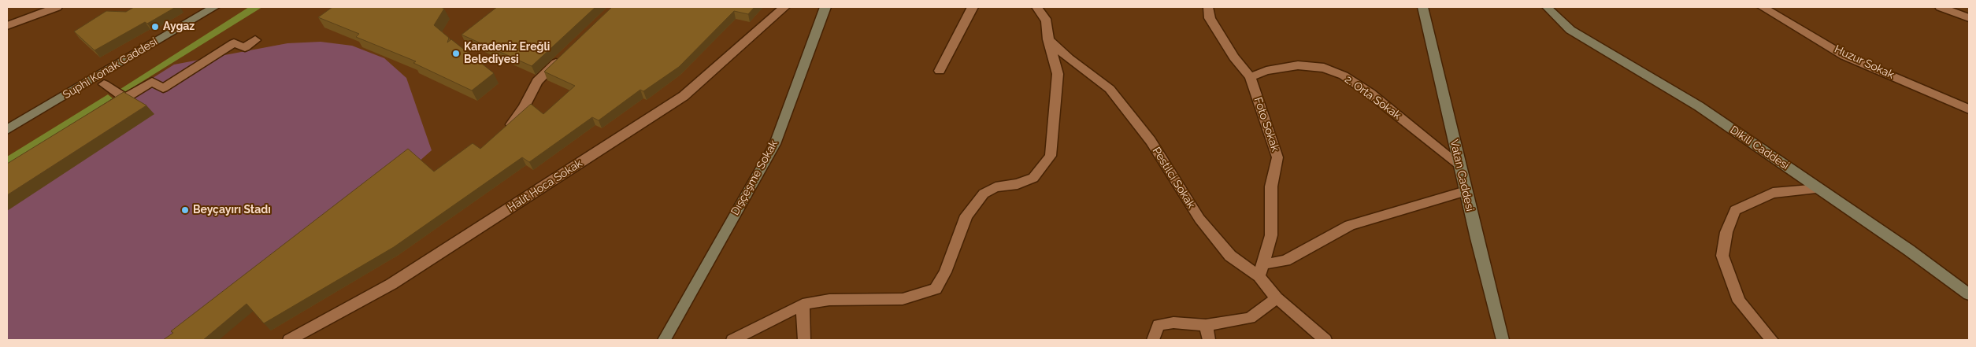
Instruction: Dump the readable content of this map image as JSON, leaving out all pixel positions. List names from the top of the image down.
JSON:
{
  "streets": {
    "street": [
      "Huzur Sokak",
      "Suphi Konak Caddesi",
      "2. Orta Sokak",
      "Foto Sokak",
      "Dikili Caddesi",
      "Vatan Caddesi",
      "Dışçeşme Sokak",
      "Pestilci Sokak",
      "Halit Hoca Sokak"
    ]
  },
  "crossings": [
    ["2. Orta Sokak", "Foto Sokak"],
    ["2. Orta Sokak", "Vatan Caddesi"],
    ["Foto Sokak", "Pestilci Sokak"]
  ],
  "places": ["Aygaz", "Karadeniz Ereğli Belediyesi", "Beyçayırı Stadı"]
}
